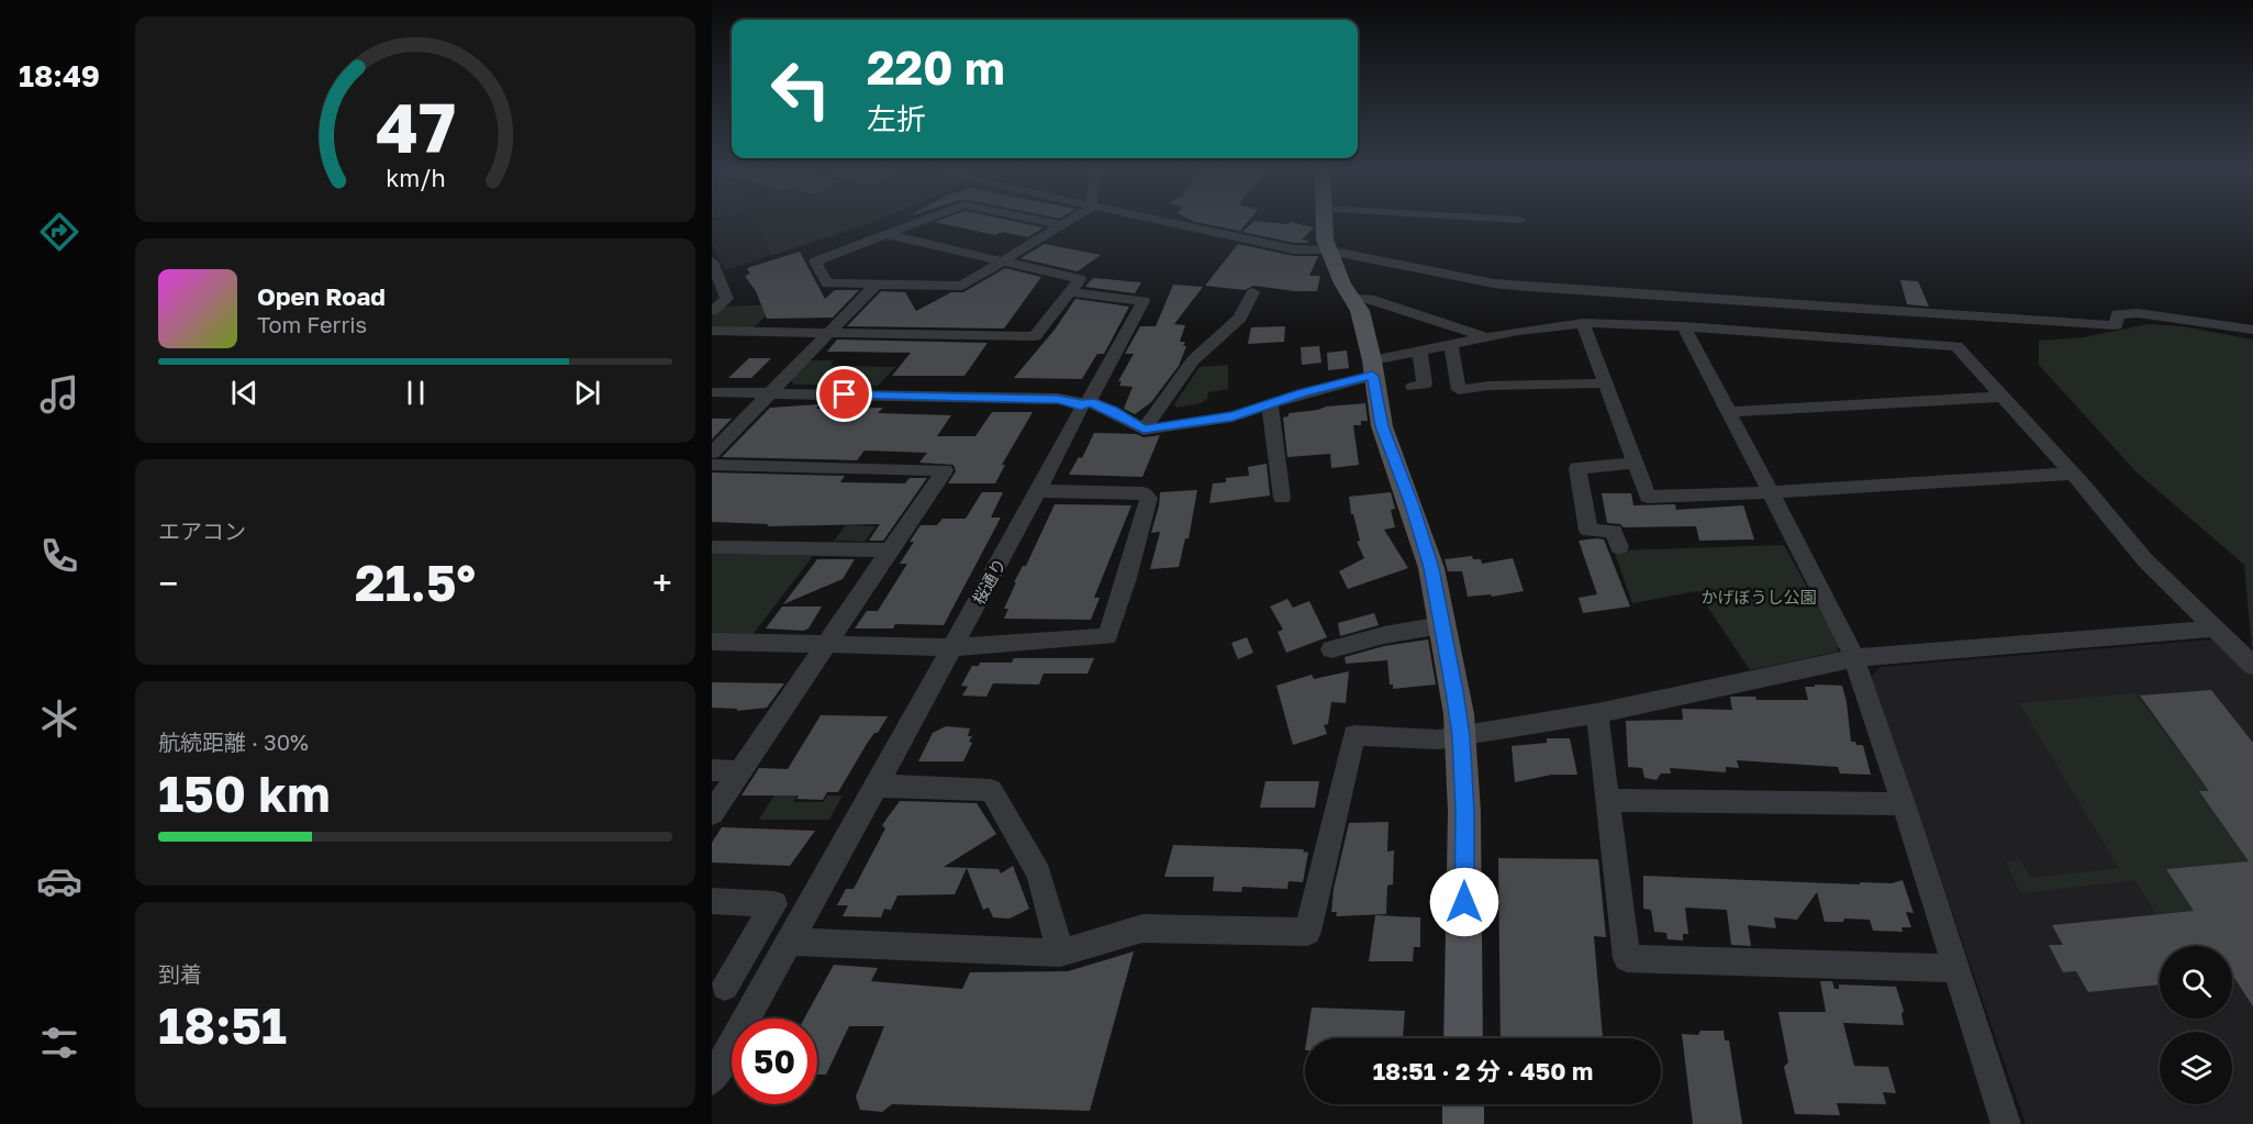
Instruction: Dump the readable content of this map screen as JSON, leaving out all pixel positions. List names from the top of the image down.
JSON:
{
  "streets": {
    "street": ["桜通り"]
  },
  "parks": ["かげぼうし公園"],
  "page": {
    "tabs": "18:49",
    "turn": ["220 m", "左折"],
    "song": ["Open Road", "Tom Ferris"],
    "tile": [
      "エアコン",
      ["航続距離 · 30%", "150 km"],
      ["到着", "18:51"]
    ],
    "heat": ["−", "21.5°", "+"],
    "limit": "50",
    "trip": "18:51 · 2 分 · 450 m",
    "gauge": ["47", "km/h"]
  }
}
